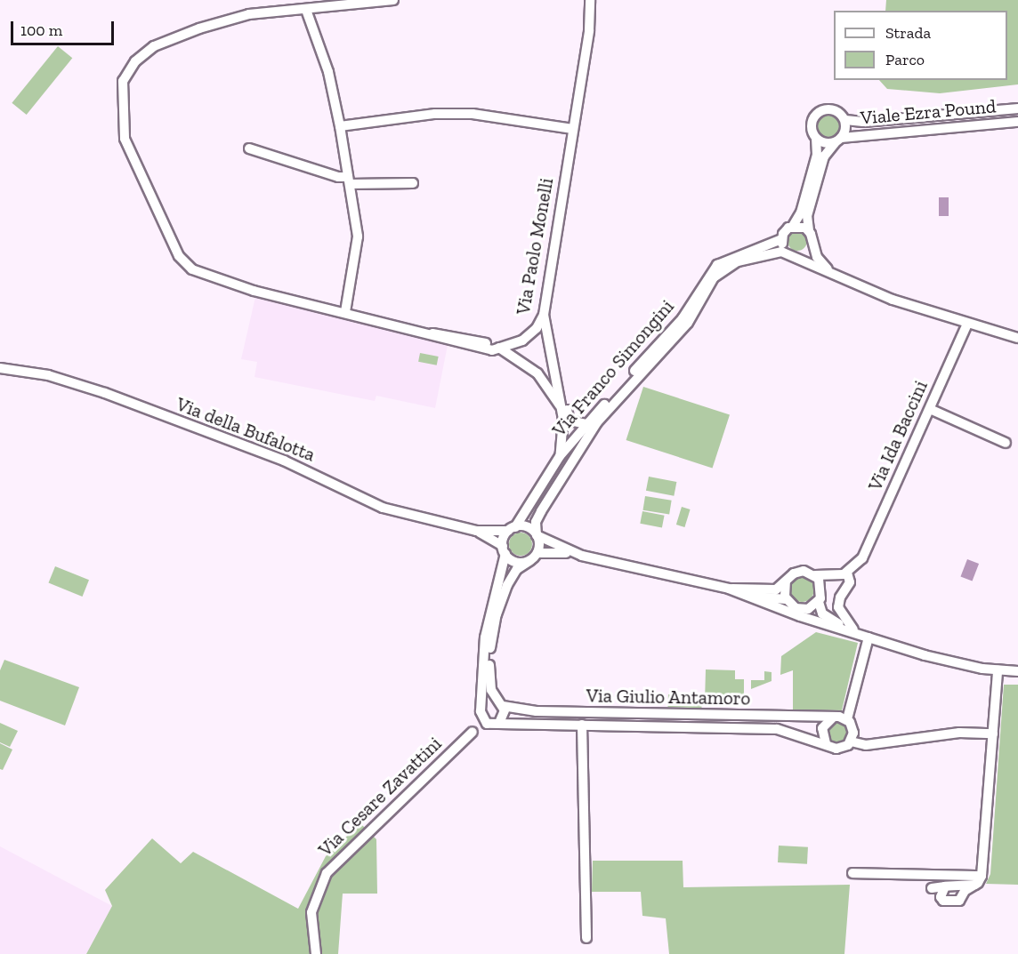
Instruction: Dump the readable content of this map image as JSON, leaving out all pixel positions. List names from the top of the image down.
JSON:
{
  "streets": {
    "street": [
      "Viale Ezra Pound",
      "Via Paolo Monelli",
      "Via Franco Simongini",
      "Via della Bufalotta",
      "Via Ida Baccini",
      "Via Giulio Antamoro",
      "Via Cesare Zavattini"
    ]
  },
  "crossings": [
    ["Via Franco Simongini", "Via della Bufalotta"],
    ["Via Franco Simongini", "Via Cesare Zavattini"],
    ["Via della Bufalotta", "Via Cesare Zavattini"],
    ["Via Giulio Antamoro", "Via Cesare Zavattini"]
  ],
  "legend": ["Strada", "Parco"],
  "scale_bar": "100 m"
}
